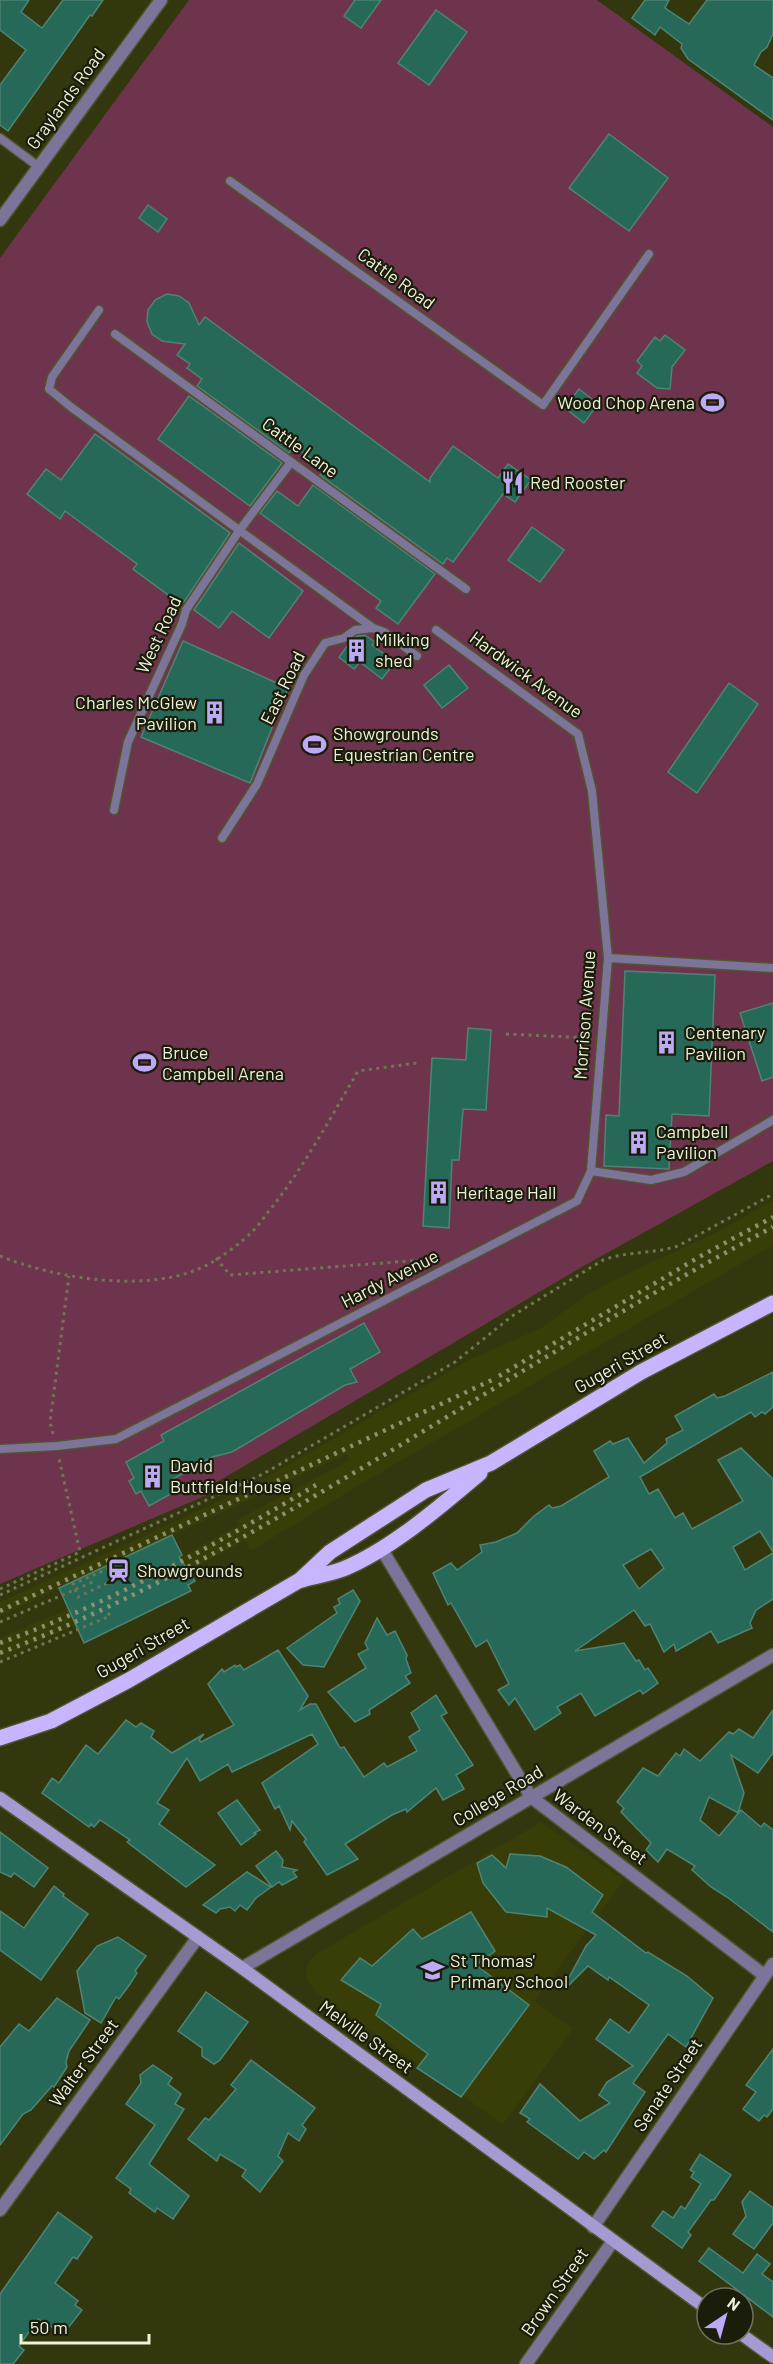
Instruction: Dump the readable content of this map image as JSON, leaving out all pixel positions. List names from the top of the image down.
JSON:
{
  "streets": {
    "main road": ["Gugeri Street"],
    "street": [
      "Graylands Road",
      "College Road",
      "Warden Street",
      "Melville Street",
      "Walter Street",
      "Senate Street",
      "Brown Street"
    ],
    "lane": [
      "Cattle Road",
      "Cattle Lane",
      "West Road",
      "Hardwick Avenue",
      "East Road",
      "Morrison Avenue",
      "Hardy Avenue"
    ]
  },
  "crossings": [
    ["Cattle Lane", "West Road"],
    ["Hardwick Avenue", "Morrison Avenue"],
    ["Morrison Avenue", "Hardy Avenue"],
    ["Gugeri Street", "Warden Street"],
    ["College Road", "Warden Street"],
    ["College Road", "Melville Street"],
    ["Warden Street", "Senate Street"],
    ["Melville Street", "Walter Street"],
    ["Melville Street", "Senate Street"],
    ["Melville Street", "Brown Street"]
  ],
  "places": {
    "sports": ["Wood Chop Arena", "Showgrounds Equestrian Centre", "Bruce Campbell Arena"],
    "restaurant": ["Red Rooster"],
    "building": [
      "Milking shed",
      "Charles McGlew Pavilion",
      "Centenary Pavilion",
      "Campbell Pavilion",
      "Heritage Hall",
      "David Buttfield House"
    ],
    "station": ["Showgrounds"],
    "school or university": ["St Thomas' Primary School"]
  },
  "scale_bar": "50 m",
  "north": "top right"
}
